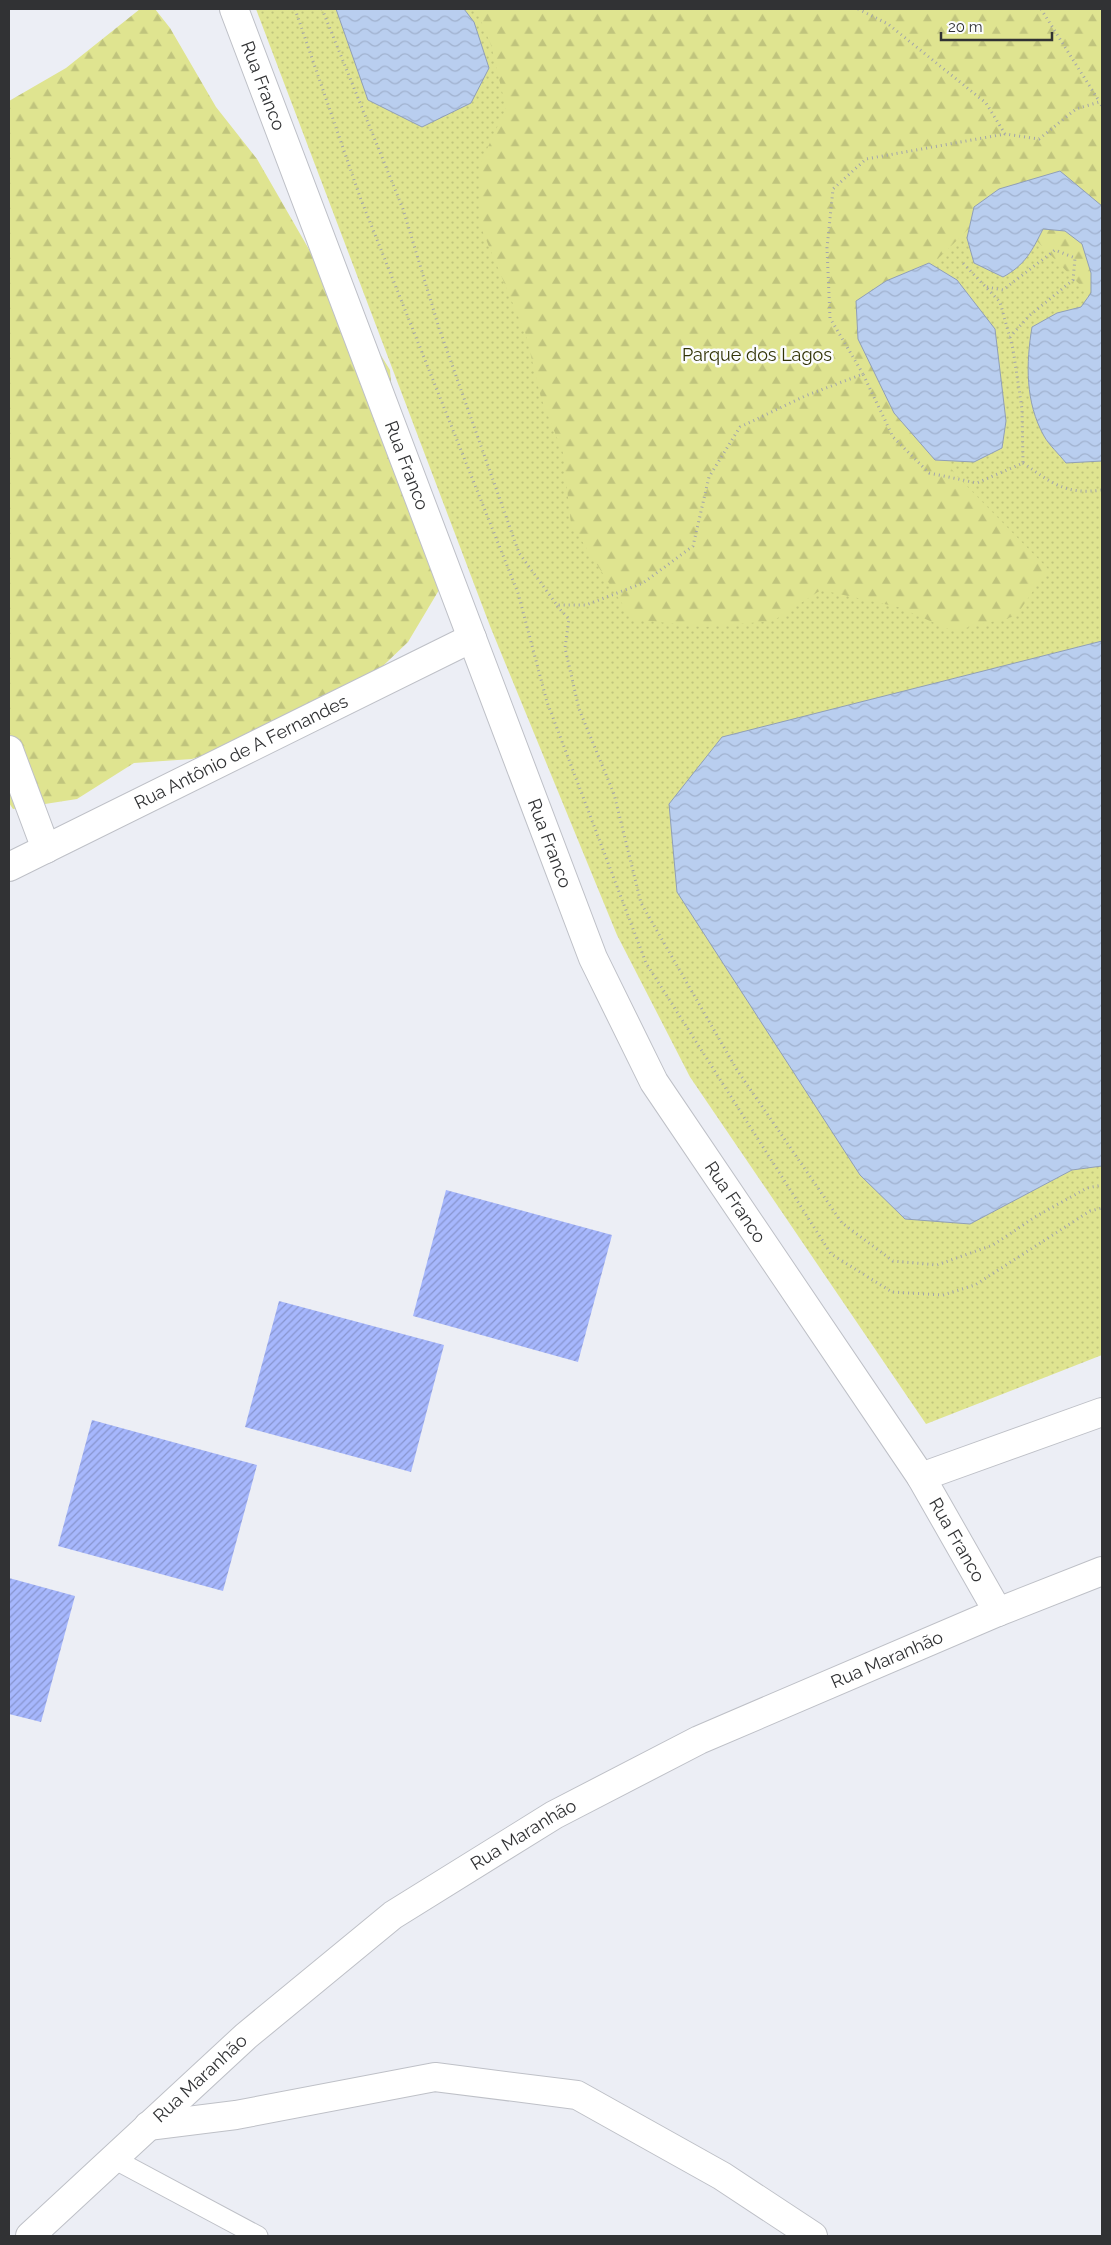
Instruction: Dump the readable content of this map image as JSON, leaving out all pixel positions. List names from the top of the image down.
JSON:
{
  "streets": {
    "street": ["Rua Franco", "Rua Antônio de A Fernandes", "Rua Maranhão"]
  },
  "crossings": [
    ["Rua Franco", "Rua Antônio de A Fernandes"],
    ["Rua Franco", "Rua Maranhão"]
  ],
  "parks": ["Parque dos Lagos"],
  "scale_bar": "20 m"
}
